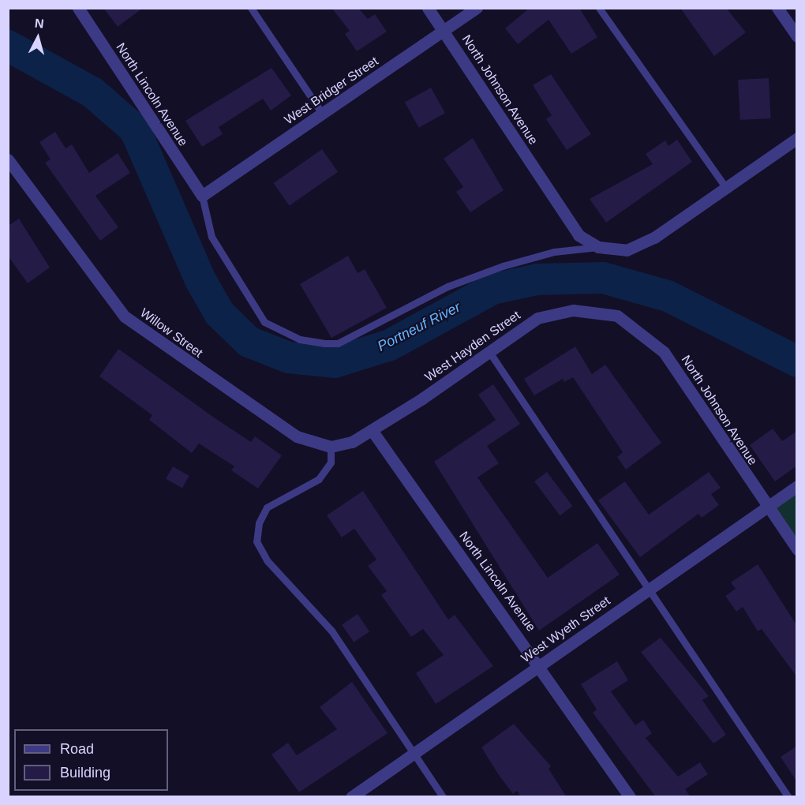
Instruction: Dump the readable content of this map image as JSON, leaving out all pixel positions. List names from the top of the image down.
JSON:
{
  "streets": {
    "street": [
      "North Johnson Avenue",
      "West Bridger Street",
      "North Lincoln Avenue",
      "Willow Street",
      "West Hayden Street",
      "West Wyeth Street"
    ]
  },
  "crossings": [
    ["North Johnson Avenue", "West Bridger Street"],
    ["North Johnson Avenue", "West Hayden Street"],
    ["North Johnson Avenue", "West Wyeth Street"],
    ["West Bridger Street", "North Lincoln Avenue"],
    ["North Lincoln Avenue", "West Hayden Street"],
    ["North Lincoln Avenue", "West Wyeth Street"]
  ],
  "water": ["Portneuf River"],
  "legend": ["Road", "Building"],
  "north": "top"
}
